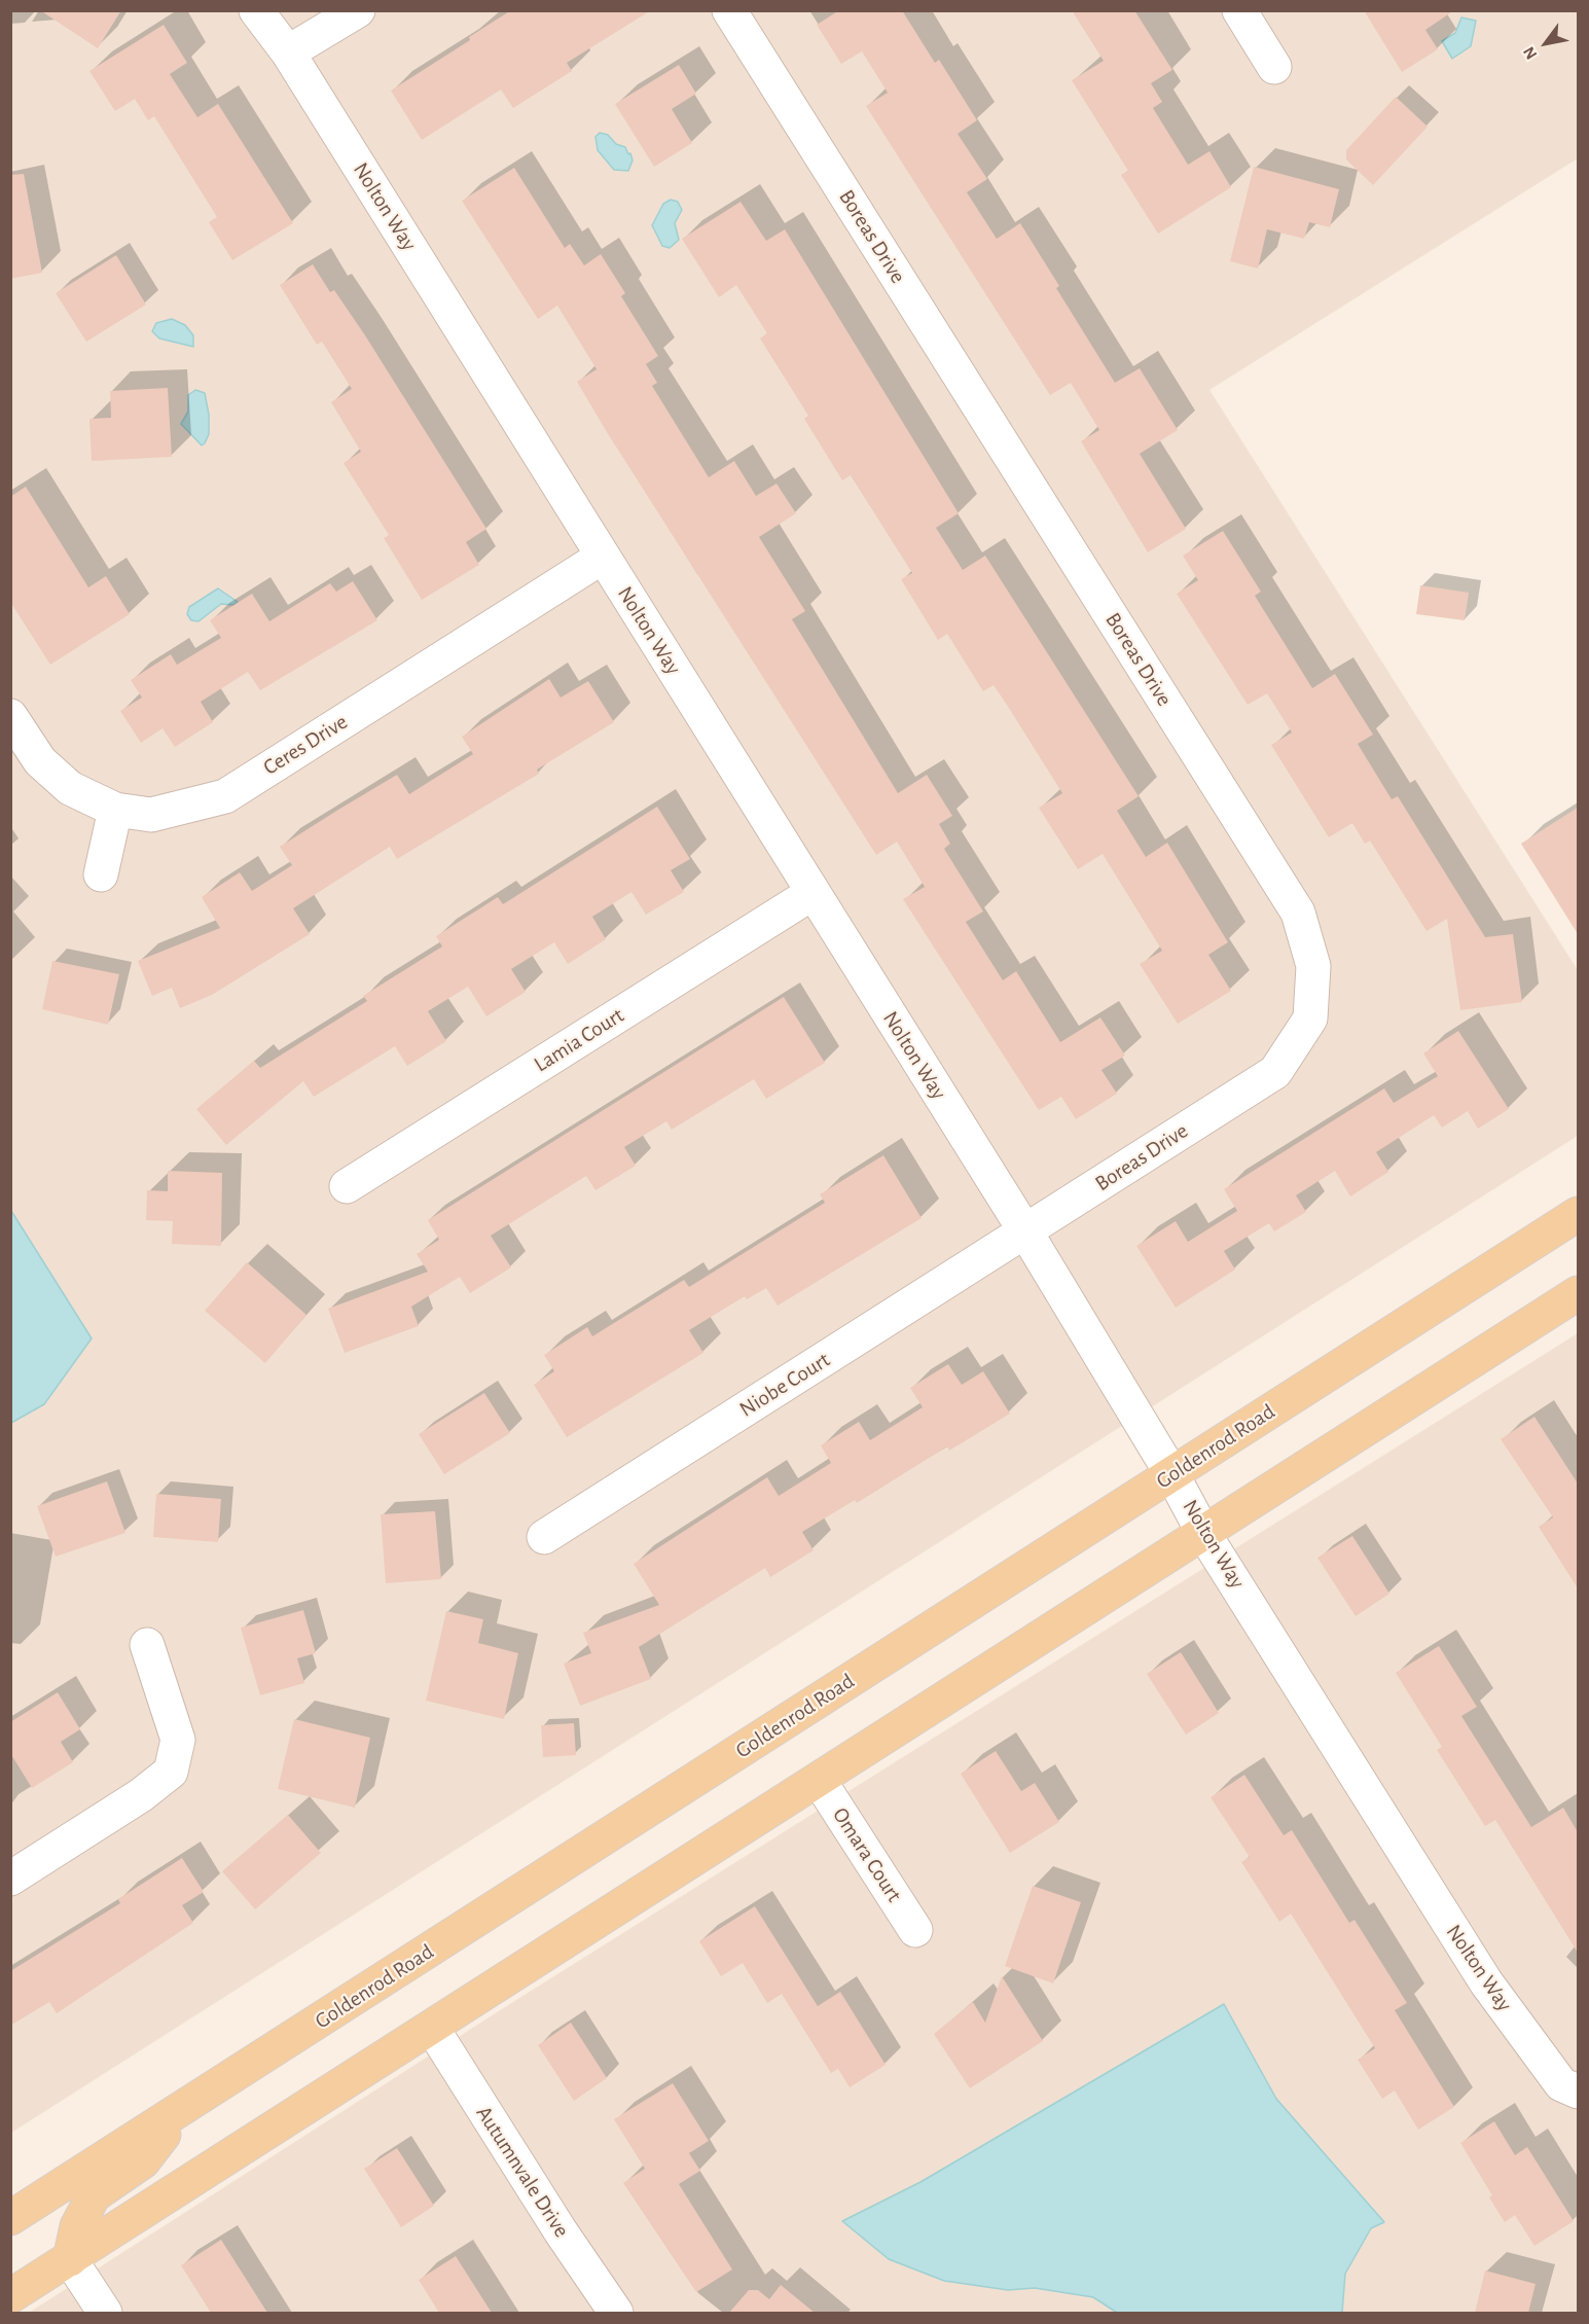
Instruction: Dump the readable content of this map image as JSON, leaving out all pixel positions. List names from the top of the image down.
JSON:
{
  "streets": {
    "main road": ["Goldenrod Road"],
    "street": [
      "Nolton Way",
      "Boreas Drive",
      "Ceres Drive",
      "Lamia Court",
      "Niobe Court",
      "Omara Court",
      "Autumnvale Drive"
    ]
  },
  "crossings": [
    ["Nolton Way", "Boreas Drive"],
    ["Nolton Way", "Ceres Drive"],
    ["Nolton Way", "Lamia Court"],
    ["Nolton Way", "Niobe Court"],
    ["Nolton Way", "Goldenrod Road"],
    ["Boreas Drive", "Niobe Court"]
  ],
  "north": "bottom left"
}
